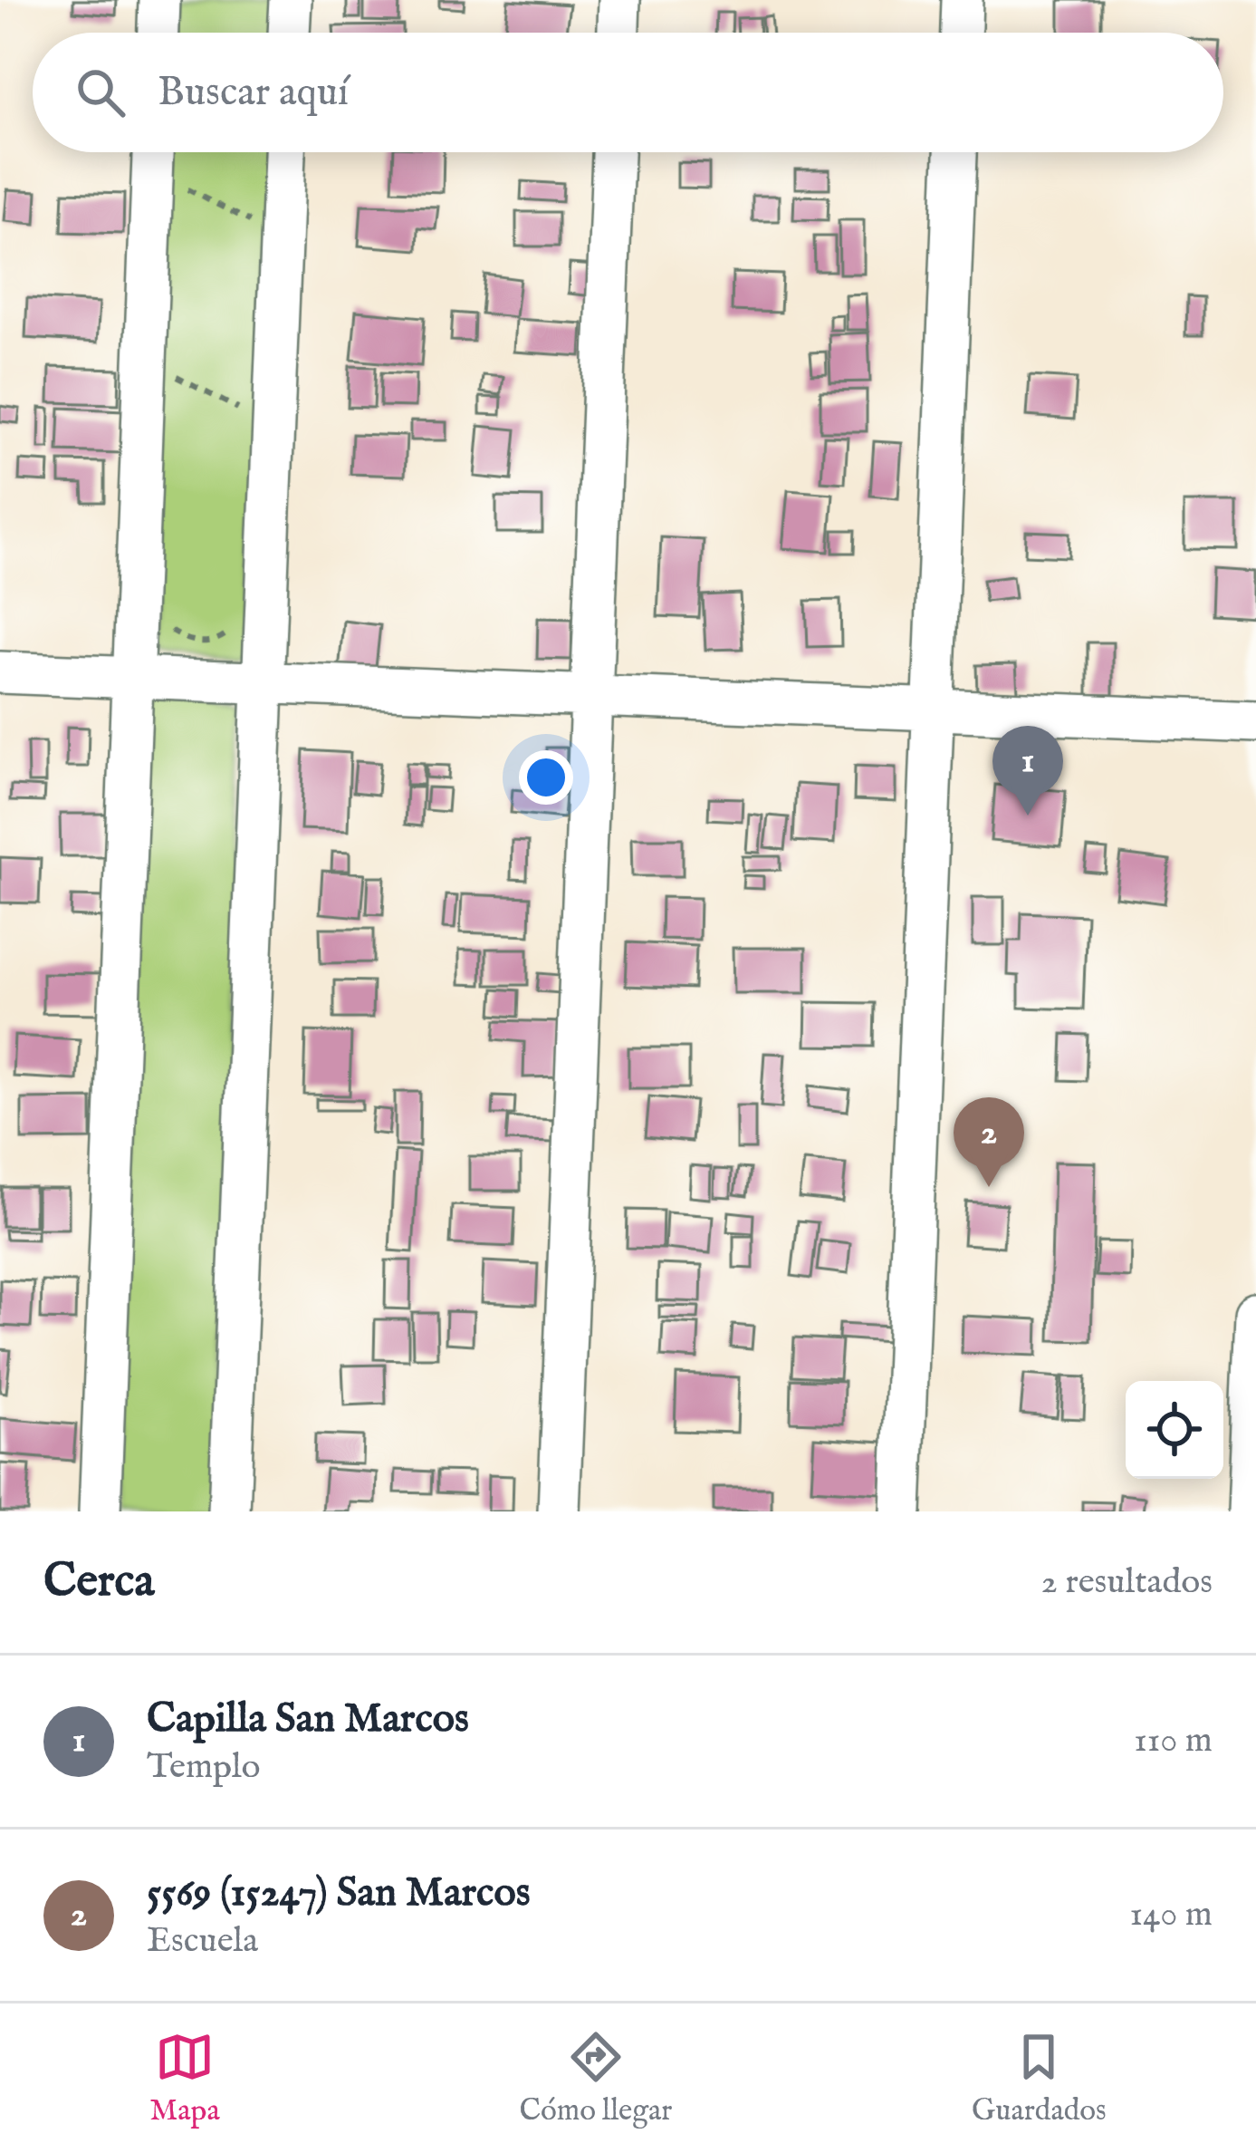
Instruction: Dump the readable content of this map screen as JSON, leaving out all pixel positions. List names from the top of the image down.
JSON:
{
  "page": {
    "search": "Buscar aquí",
    "pins": ["1", "2"],
    "heading": ["Cerca", "2 resultados"],
    "list": [
      {
        "mark": "1",
        "name": "Capilla San Marcos",
        "note": "Templo",
        "value": "110 m"
      },
      {
        "mark": "2",
        "name": "5569 (15247) San Marcos",
        "note": "Escuela",
        "value": "140 m"
      }
    ],
    "nav": ["Mapa", "Cómo llegar", "Guardados"]
  }
}
